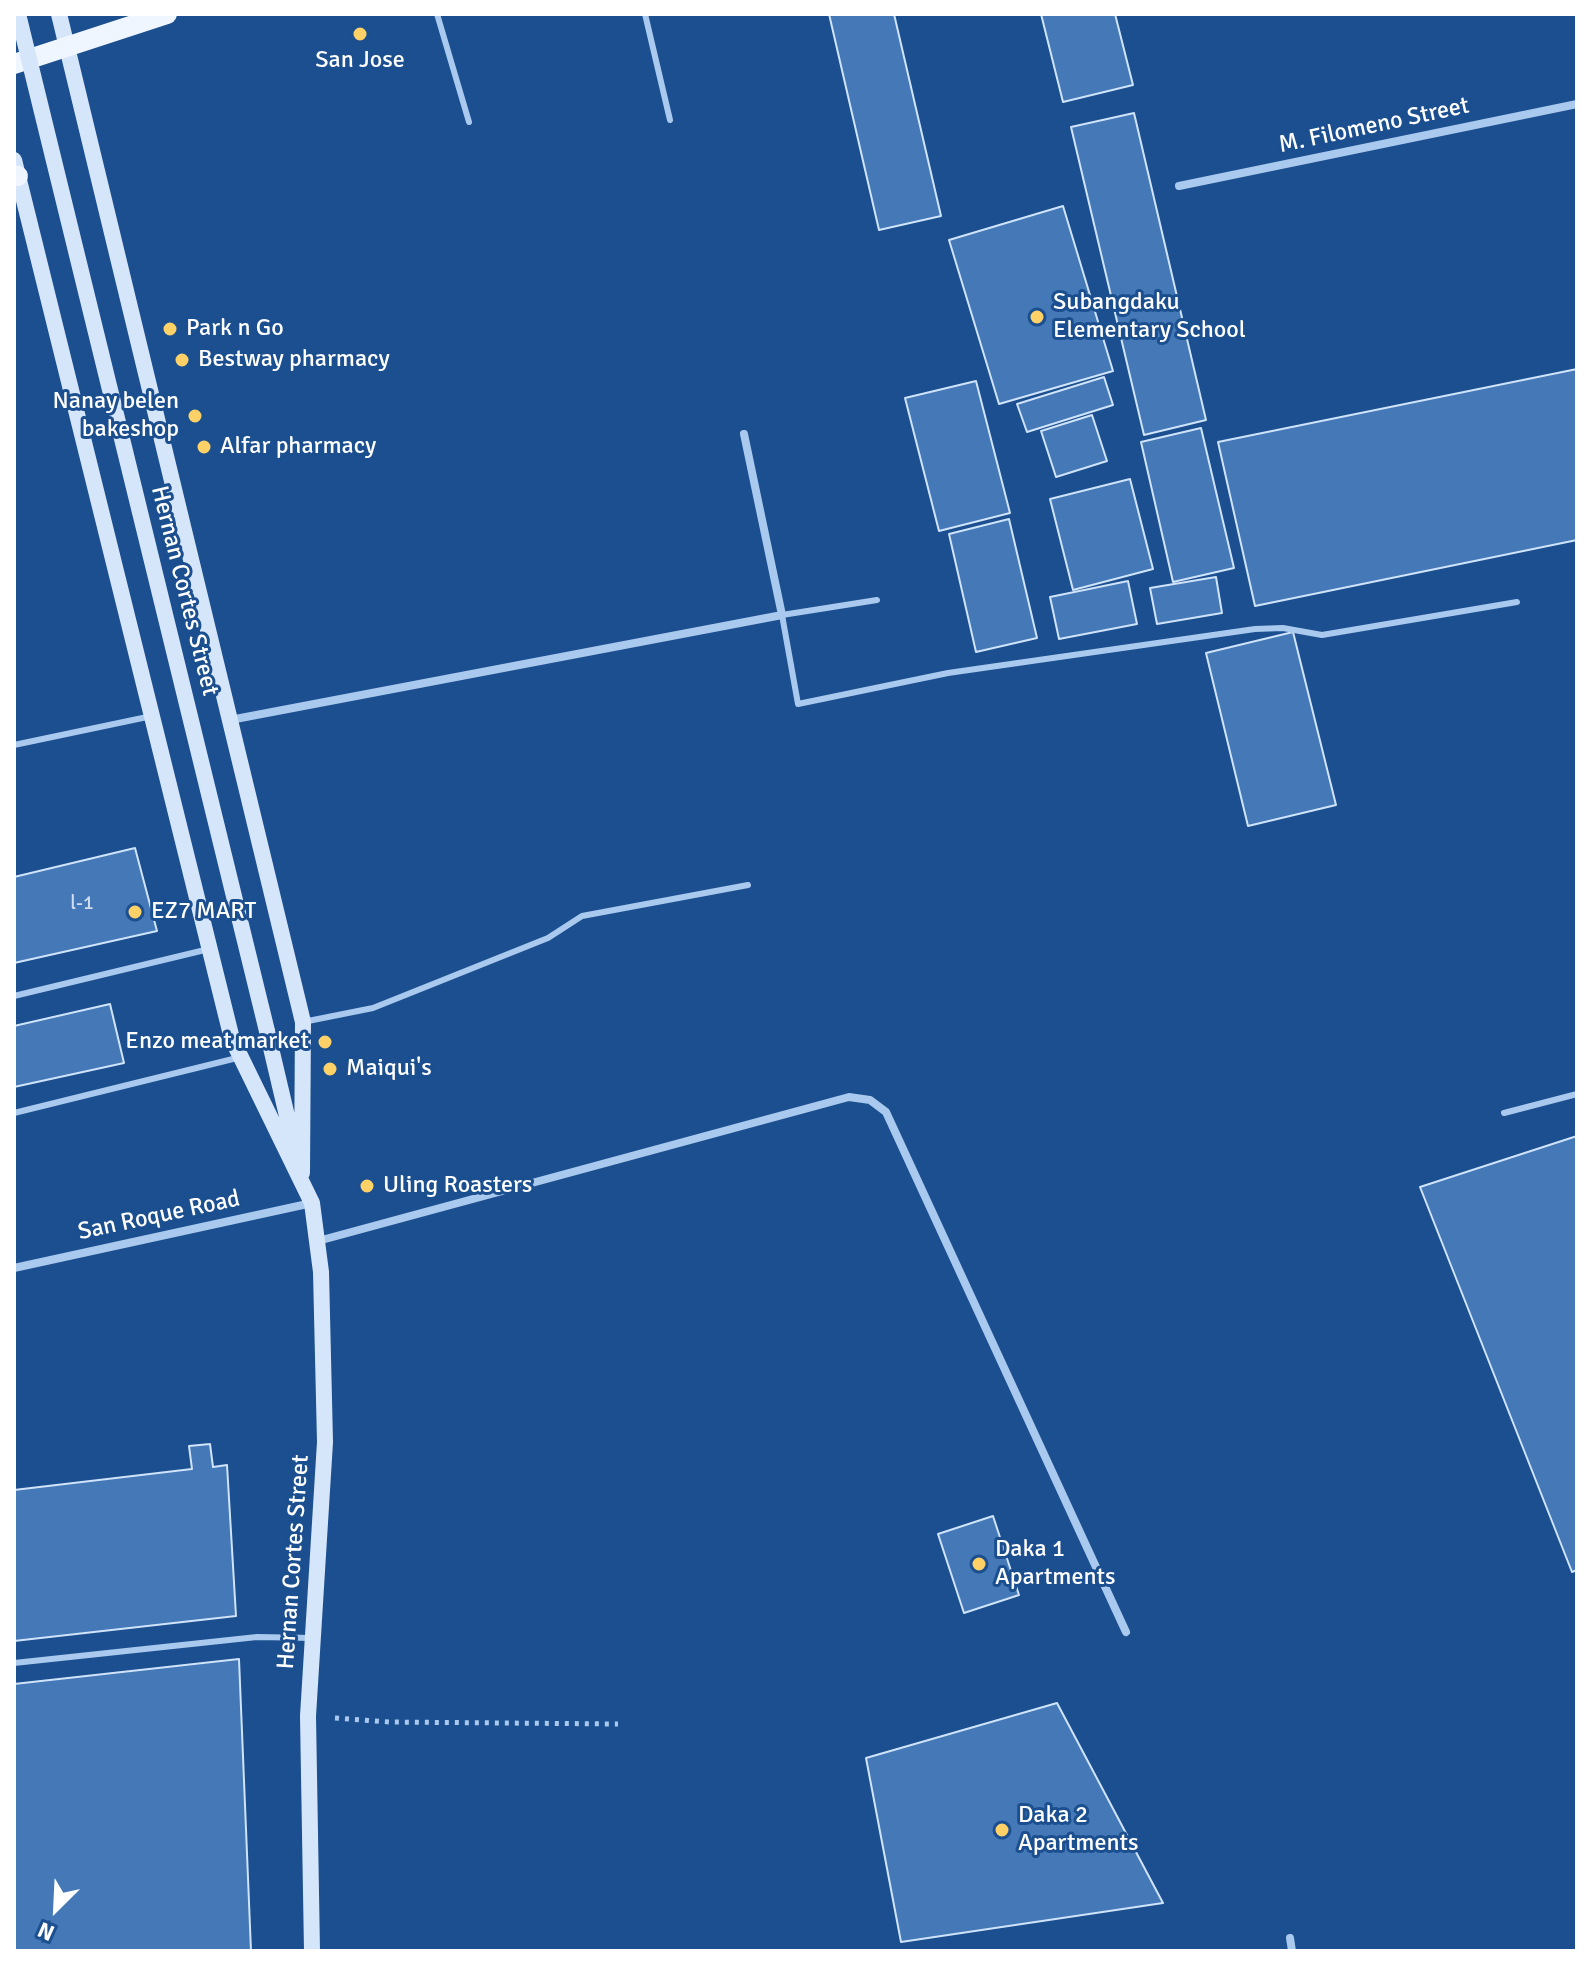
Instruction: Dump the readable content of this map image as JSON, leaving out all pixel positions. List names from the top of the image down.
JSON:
{
  "streets": {
    "main road": ["Hernan Cortes Street"],
    "street": ["M. Filomeno Street", "San Roque Road"]
  },
  "crossings": [
    ["Hernan Cortes Street", "San Roque Road"]
  ],
  "places": [
    "San Jose",
    "Subangdaku Elementary School",
    "Park n Go",
    "Bestway pharmacy",
    "Nanay belen bakeshop",
    "Alfar pharmacy",
    "EZ7 MART",
    "Enzo meat market",
    "Maiqui's",
    "Uling Roasters",
    "Daka 1 Apartments",
    "Daka 2 Apartments"
  ],
  "house_numbers": ["l-1"],
  "north": "bottom left"
}
